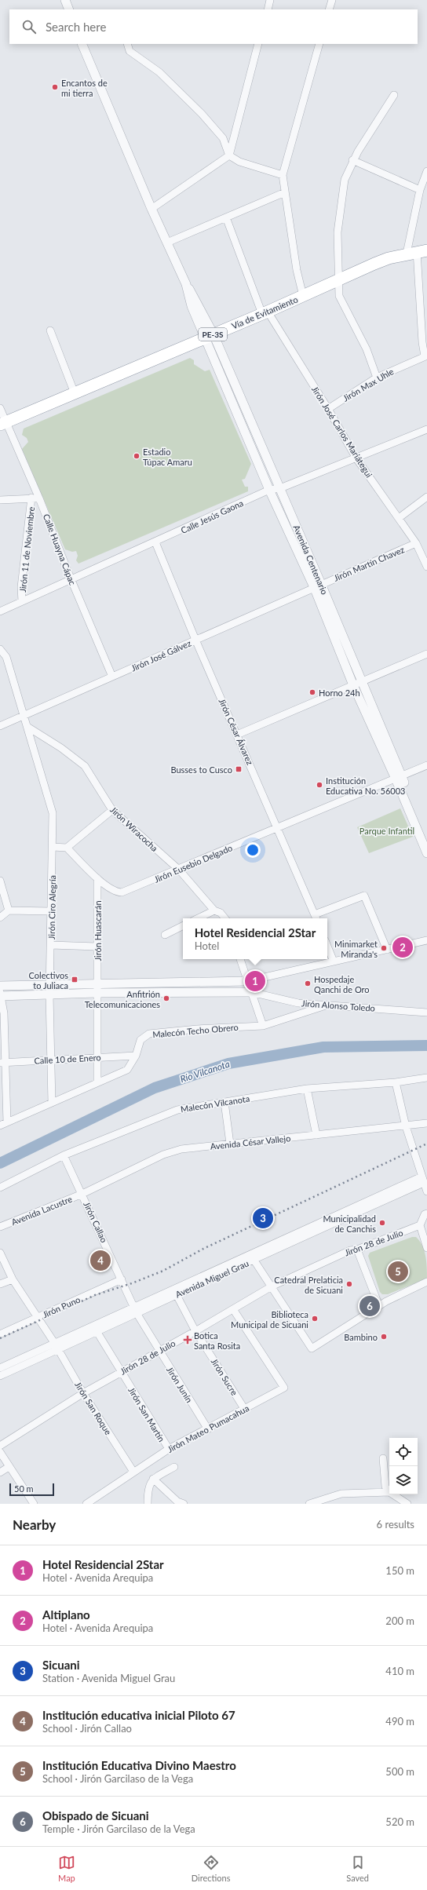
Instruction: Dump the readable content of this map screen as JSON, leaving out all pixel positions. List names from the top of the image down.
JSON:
{
  "streets": {
    "highway": ["Vía de Evitamiento", "PE-3S"],
    "street": [
      "Jirón Max Uhle",
      "Jirón José Carlos Mariátegui",
      "Calle Jesús Gaona",
      "Jirón 11 de Noviembre",
      "Calle Huayna Cápac",
      "Avenida Centenario",
      "Jirón Martín Chavez",
      "Jirón José Gálvez",
      "Jirón César Álvarez",
      "Jirón Wiracocha",
      "Jirón Eusebio Delgado",
      "Jirón Ciro Alegría",
      "Jirón Huascarán",
      "Jirón Alonso Toledo",
      "Malecón Techo Obrero",
      "Calle 10 de Enero",
      "Malecón Vilcanota",
      "Avenida César Vallejo",
      "Avenida Lacustre",
      "Jirón Callao",
      "Jirón 28 de Julio",
      "Avenida Miguel Grau",
      "Jirón Puno",
      "Jirón Sucre",
      "Jirón Junín",
      "Jirón San Roque",
      "Jirón San Martín",
      "Jirón Mateo Pumacahua"
    ]
  },
  "crossings": [
    ["Vía de Evitamiento", "Jirón José Carlos Mariátegui"],
    ["Vía de Evitamiento", "Calle Huayna Cápac"],
    ["Vía de Evitamiento", "Avenida Centenario"],
    ["Jirón Max Uhle", "Jirón José Carlos Mariátegui"],
    ["Jirón José Carlos Mariátegui", "Calle Jesús Gaona"],
    ["Jirón José Carlos Mariátegui", "Jirón Martín Chavez"],
    ["Calle Jesús Gaona", "Jirón 11 de Noviembre"],
    ["Calle Jesús Gaona", "Calle Huayna Cápac"],
    ["Calle Jesús Gaona", "Avenida Centenario"],
    ["Calle Jesús Gaona", "Jirón César Álvarez"],
    ["Calle Huayna Cápac", "Jirón José Gálvez"],
    ["Avenida Centenario", "Jirón Martín Chavez"],
    ["Avenida Centenario", "Jirón José Gálvez"],
    ["Avenida Centenario", "Jirón Eusebio Delgado"],
    ["Jirón Martín Chavez", "Jirón José Gálvez"],
    ["Jirón José Gálvez", "Jirón César Álvarez"],
    ["Jirón José Gálvez", "Jirón Ciro Alegría"],
    ["Jirón César Álvarez", "Jirón Eusebio Delgado"],
    ["Jirón Wiracocha", "Jirón Eusebio Delgado"],
    ["Jirón Wiracocha", "Jirón Ciro Alegría"],
    ["Jirón Eusebio Delgado", "Jirón Huascarán"],
    ["Jirón Ciro Alegría", "Malecón Techo Obrero"],
    ["Jirón Ciro Alegría", "Calle 10 de Enero"],
    ["Jirón Huascarán", "Malecón Techo Obrero"],
    ["Jirón Huascarán", "Calle 10 de Enero"],
    ["Jirón Alonso Toledo", "Malecón Techo Obrero"],
    ["Malecón Techo Obrero", "Calle 10 de Enero"],
    ["Malecón Vilcanota", "Jirón Callao"],
    ["Avenida César Vallejo", "Avenida Lacustre"],
    ["Avenida César Vallejo", "Jirón Callao"],
    ["Avenida Lacustre", "Jirón Callao"],
    ["Jirón Callao", "Avenida Miguel Grau"],
    ["Jirón Callao", "Jirón Puno"],
    ["Jirón Callao", "Jirón Junín"],
    ["Jirón 28 de Julio", "Jirón Sucre"],
    ["Jirón 28 de Julio", "Jirón Junín"],
    ["Jirón 28 de Julio", "Jirón San Roque"],
    ["Jirón 28 de Julio", "Jirón San Martín"],
    ["Jirón 28 de Julio", "Jirón Mateo Pumacahua"],
    ["Avenida Miguel Grau", "Jirón Sucre"],
    ["Avenida Miguel Grau", "Jirón Junín"],
    ["Avenida Miguel Grau", "Jirón San Roque"],
    ["Avenida Miguel Grau", "Jirón San Martín"],
    ["Jirón Puno", "Jirón San Roque"],
    ["Jirón Sucre", "Jirón Mateo Pumacahua"],
    ["Jirón Junín", "Jirón Mateo Pumacahua"],
    ["Jirón San Roque", "Jirón Mateo Pumacahua"],
    ["Jirón San Martín", "Jirón Mateo Pumacahua"]
  ],
  "water": ["Río Vilcanota"],
  "parks": ["Parque Infantil"],
  "places": {
    "other": [
      "Encantos de mi tierra",
      "Estadio Túpac Amaru",
      "Horno 24h",
      "Institución Educativa No. 56003",
      "Minimarket Miranda's",
      "Hospedaje Qanchi de Oro",
      "Anfitrión Telecomunicaciones",
      "Municipalidad de Canchis",
      "Catedral Prelaticia de Sicuani",
      "Biblioteca Municipal de Sicuani",
      "Bambino"
    ],
    "transit": ["Busses to Cusco", "Colectivos to Juliaca"],
    "health": ["Botica Santa Rosita"]
  },
  "scale_bar": "50 m",
  "page": {
    "search": "Search here",
    "popup": ["Hotel Residencial 2Star", "Hotel"],
    "pins": [
      "2",
      "1",
      "3",
      "4",
      "5",
      "6"
    ],
    "scale": "50 m",
    "heading": ["Nearby", "6 results"],
    "list": [
      {
        "mark": "1",
        "name": "Hotel Residencial 2Star",
        "note": "Hotel · Avenida Arequipa",
        "value": "150 m"
      },
      {
        "mark": "2",
        "name": "Altiplano",
        "note": "Hotel · Avenida Arequipa",
        "value": "200 m"
      },
      {
        "mark": "3",
        "name": "Sicuani",
        "note": "Station · Avenida Miguel Grau",
        "value": "410 m"
      },
      {
        "mark": "4",
        "name": "Institución educativa inicial Piloto 67",
        "note": "School · Jirón Callao",
        "value": "490 m"
      },
      {
        "mark": "5",
        "name": "Institución Educativa Divino Maestro",
        "note": "School · Jirón Garcilaso de la Vega",
        "value": "500 m"
      },
      {
        "mark": "6",
        "name": "Obispado de Sicuani",
        "note": "Temple · Jirón Garcilaso de la Vega",
        "value": "520 m"
      }
    ],
    "nav": ["Map", "Directions", "Saved"]
  }
}
